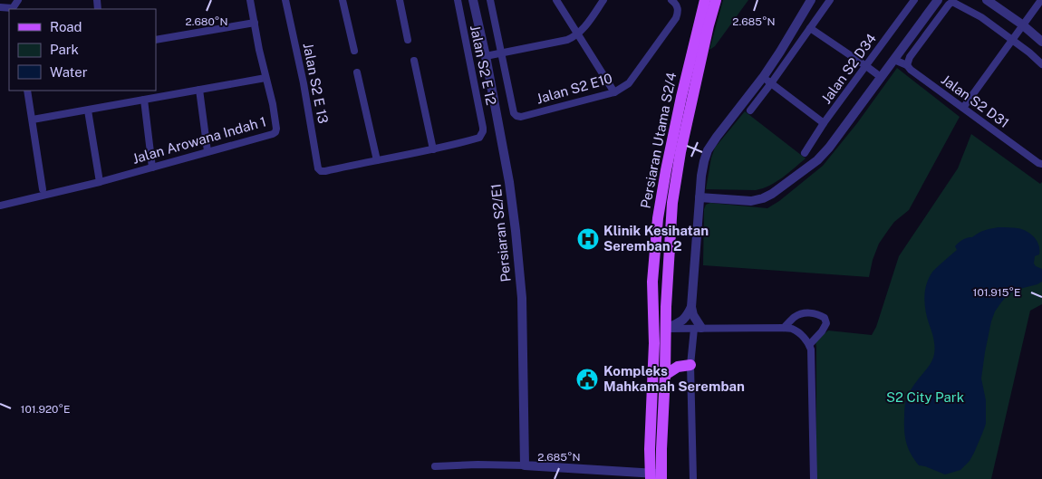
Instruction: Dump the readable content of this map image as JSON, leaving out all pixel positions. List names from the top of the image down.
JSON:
{
  "streets": {
    "main road": ["Persiaran Utama S2/4"],
    "street": [
      "Jalan S2 E 12",
      "Jalan S2 D34",
      "Jalan S2 E 13",
      "Jalan S2 E10",
      "Jalan S2 D31",
      "Jalan Arowana Indah 1",
      "Persiaran S2/E1"
    ]
  },
  "parks": ["S2 City Park"],
  "places": {
    "hospital": ["Klinik Kesihatan Seremban 2"],
    "public building": ["Kompleks Mahkamah Seremban"]
  },
  "legend": ["Road", "Park", "Water"],
  "coordinates": [
    "2.680°N",
    "2.685°N",
    "101.915°E",
    "101.920°E"
  ]
}
